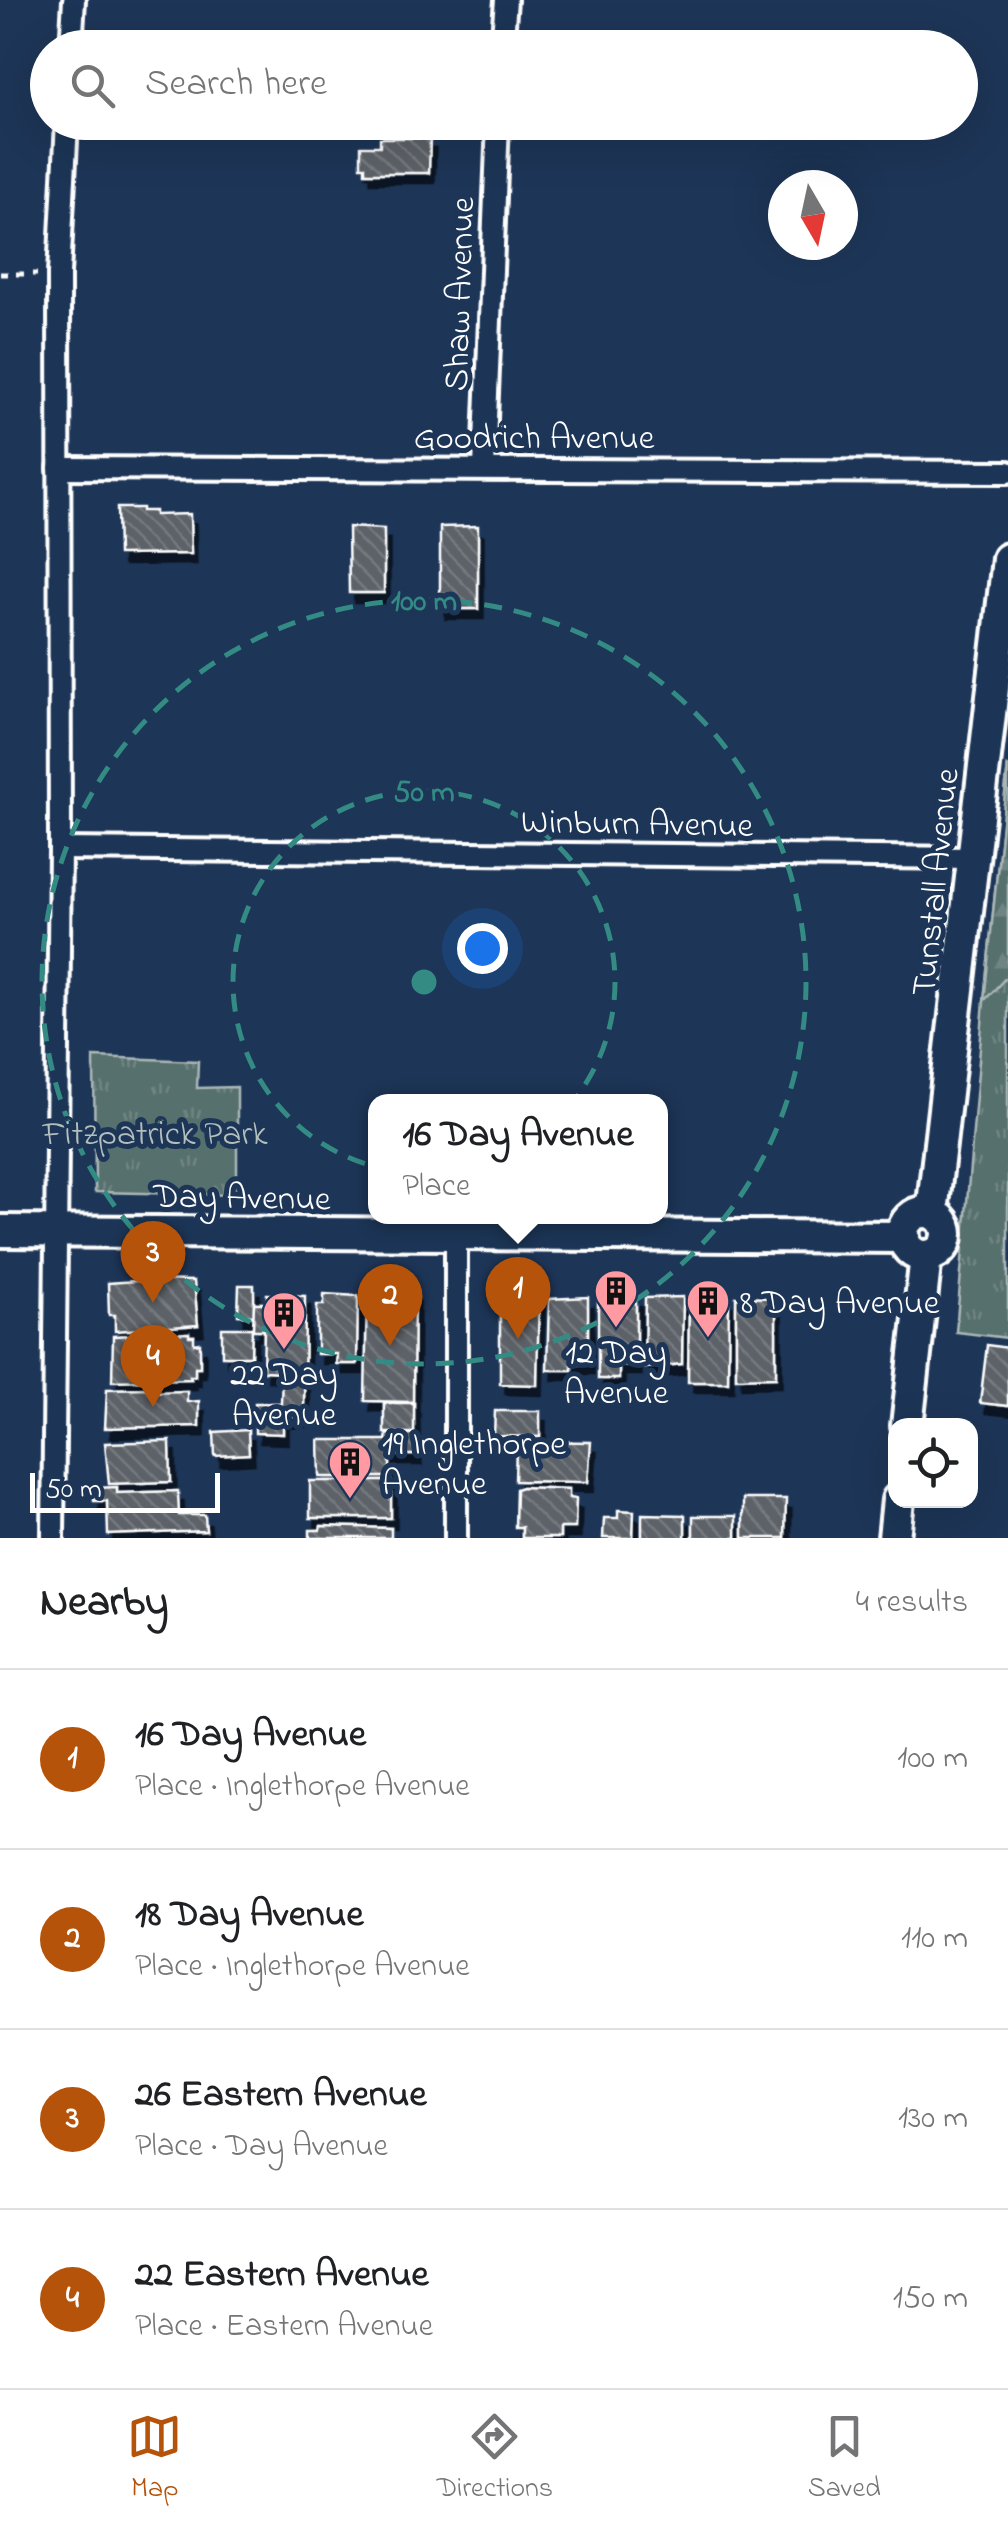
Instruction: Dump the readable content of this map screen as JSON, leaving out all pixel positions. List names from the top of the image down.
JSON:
{
  "streets": {
    "street": [
      "Shaw Avenue",
      "Goodrich Avenue",
      "Winburn Avenue",
      "Tunstall Avenue",
      "Day Avenue"
    ]
  },
  "crossings": [
    ["Shaw Avenue", "Goodrich Avenue"],
    ["Winburn Avenue", "Tunstall Avenue"],
    ["Tunstall Avenue", "Day Avenue"]
  ],
  "parks": ["Fitzpatrick Park"],
  "places": {
    "building": [
      "12 Day Avenue",
      "8 Day Avenue",
      "22 Day Avenue",
      "19 Inglethorpe Avenue"
    ]
  },
  "scale_bar": "50 m",
  "north": "bottom",
  "page": {
    "search": "Search here",
    "popup": ["16 Day Avenue", "Place"],
    "pins": [
      "3",
      "1",
      "2",
      "4"
    ],
    "scale": "50 m",
    "heading": ["Nearby", "4 results"],
    "list": [
      {
        "mark": "1",
        "name": "16 Day Avenue",
        "note": "Place · Inglethorpe Avenue",
        "value": "100 m"
      },
      {
        "mark": "2",
        "name": "18 Day Avenue",
        "note": "Place · Inglethorpe Avenue",
        "value": "110 m"
      },
      {
        "mark": "3",
        "name": "26 Eastern Avenue",
        "note": "Place · Day Avenue",
        "value": "130 m"
      },
      {
        "mark": "4",
        "name": "22 Eastern Avenue",
        "note": "Place · Eastern Avenue",
        "value": "150 m"
      }
    ],
    "nav": ["Map", "Directions", "Saved"]
  },
  "rings": ["100 m", "50 m"]
}
